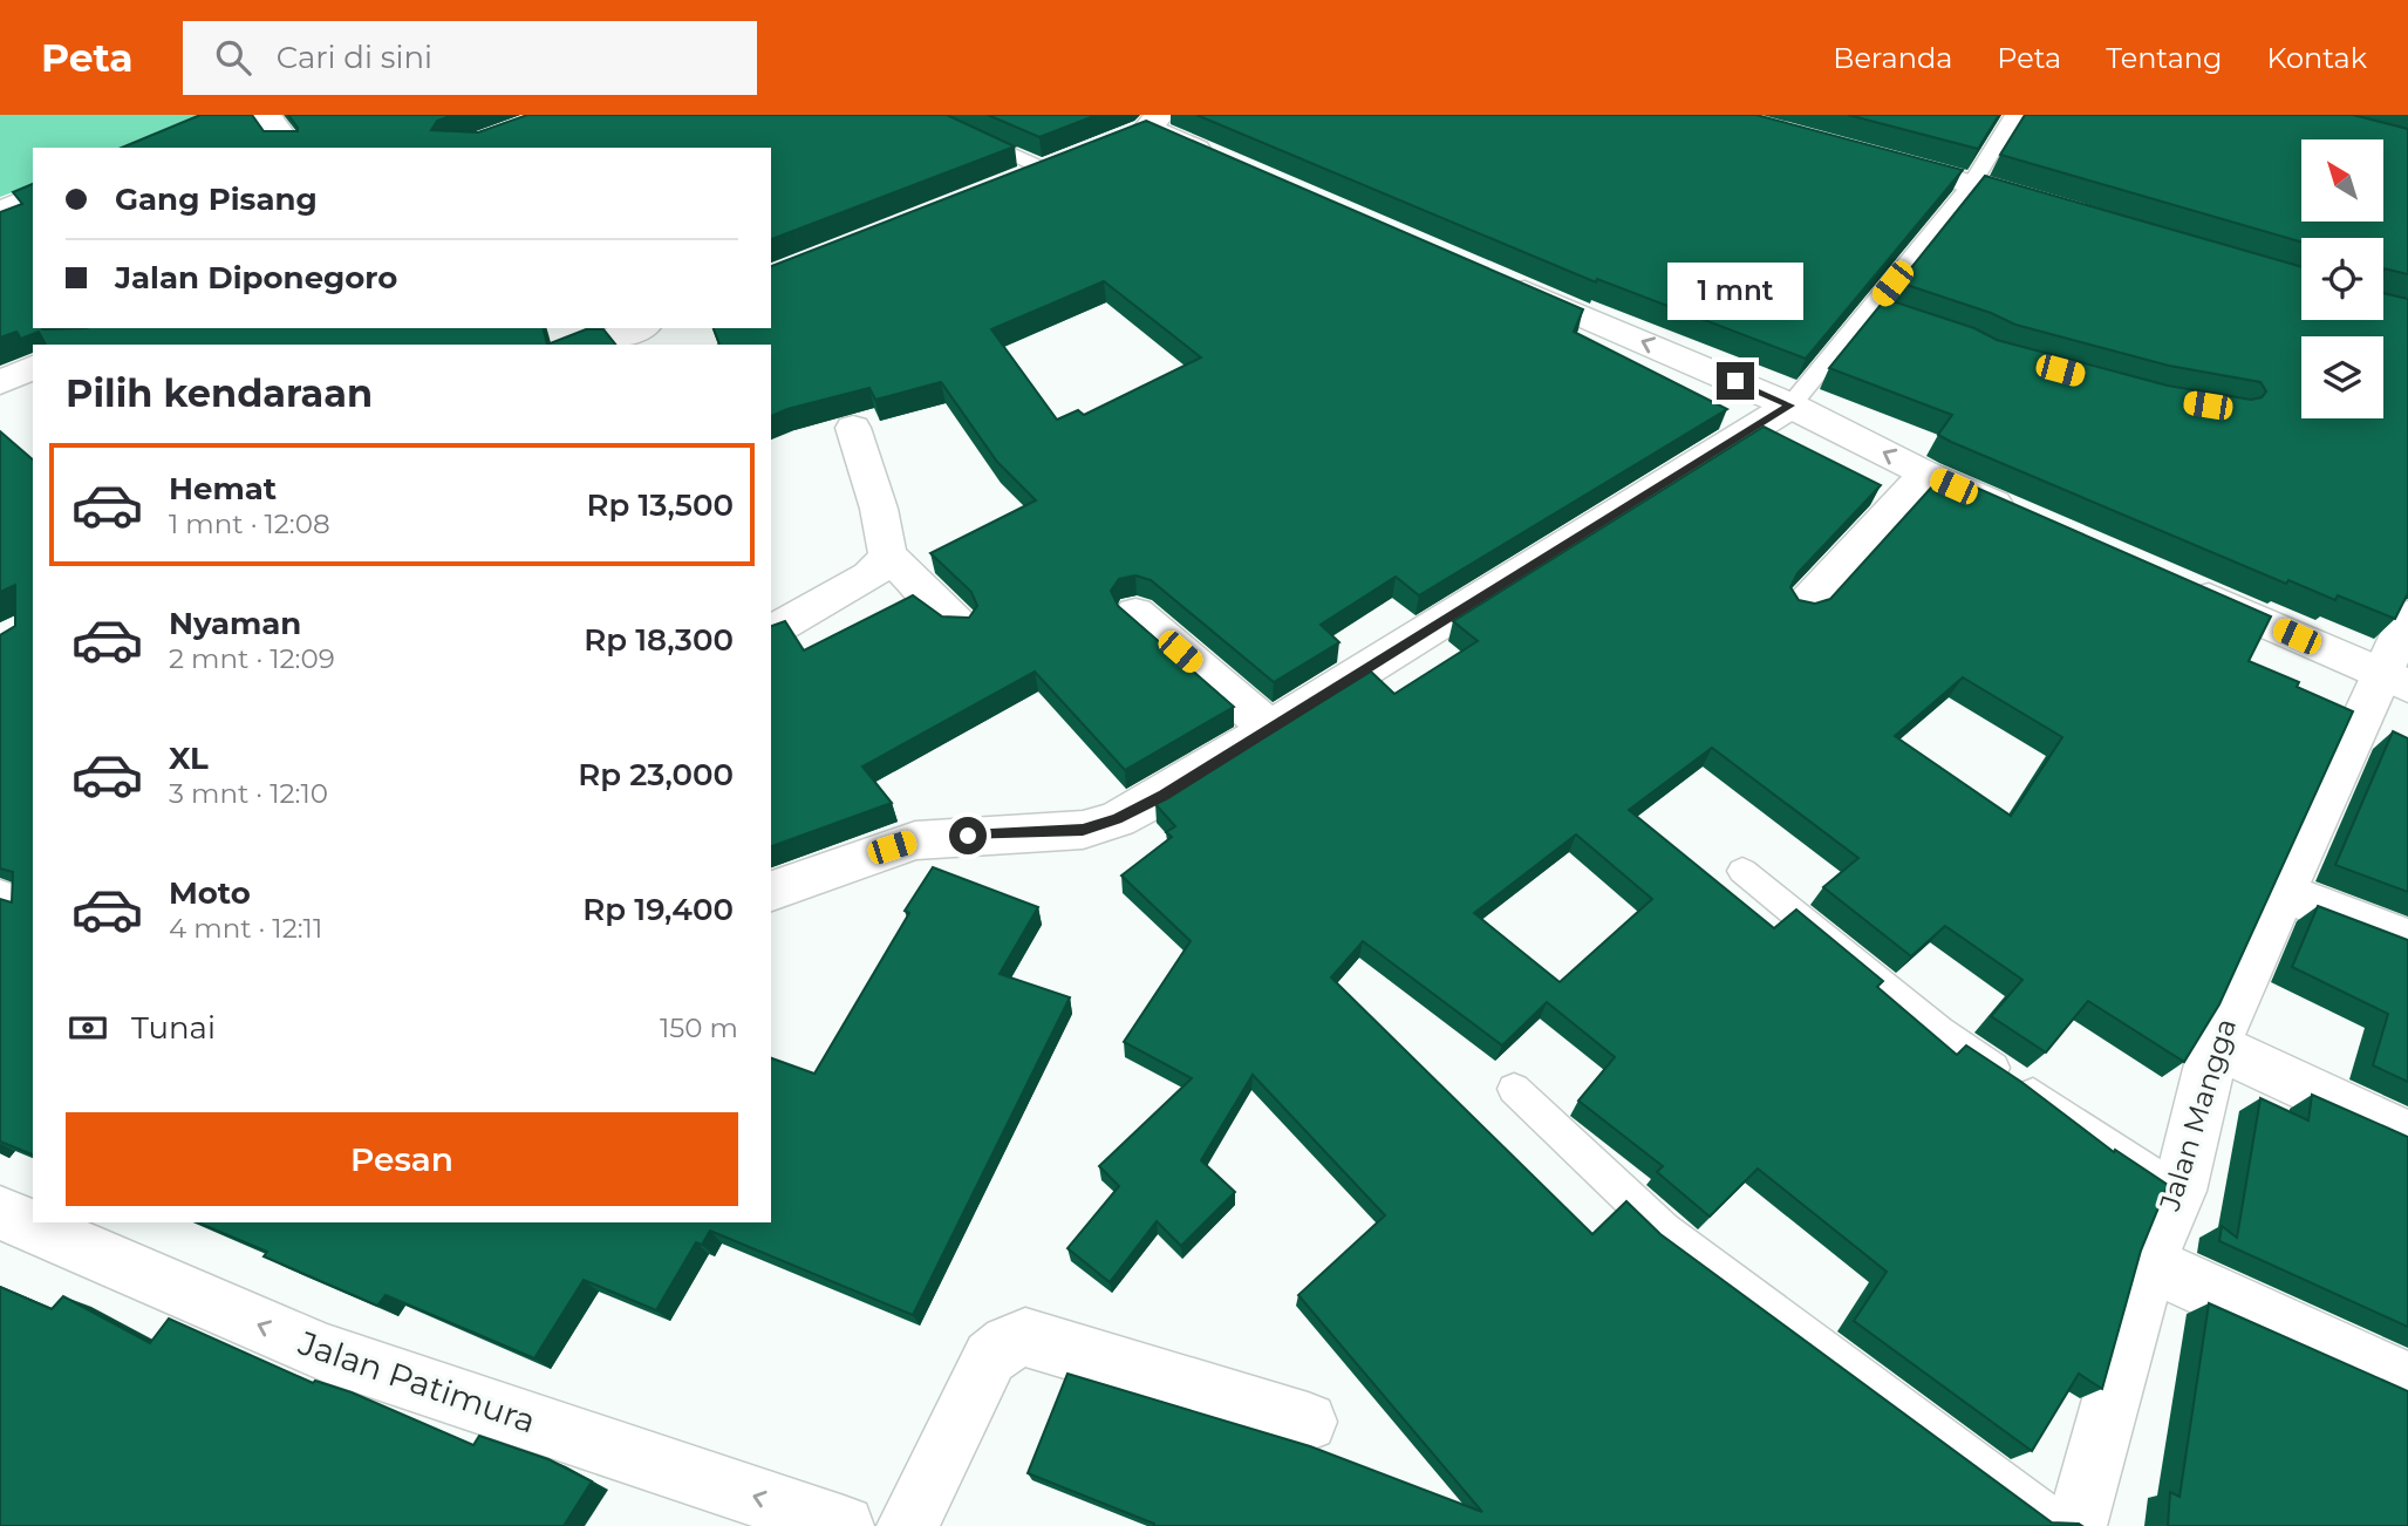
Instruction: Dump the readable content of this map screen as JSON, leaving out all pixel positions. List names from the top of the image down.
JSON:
{
  "streets": {
    "main road": ["Jalan Mangga", "Jalan Patimura"]
  },
  "one_way": ["Jalan Patimura"],
  "north": "top left",
  "page": {
    "header": "Peta",
    "search": "Cari di sini",
    "nav": [
      "Beranda",
      "Peta",
      "Tentang",
      "Kontak"
    ],
    "banner": ["Gang Pisang", "Jalan Diponegoro"],
    "bubble": "1 mnt",
    "heading": "Pilih kendaraan",
    "list": [
      {
        "name": "Hemat",
        "note": "1 mnt · 12:08",
        "value": "Rp 13,500"
      },
      {
        "name": "Nyaman",
        "note": "2 mnt · 12:09",
        "value": "Rp 18,300"
      },
      {
        "name": "XL",
        "note": "3 mnt · 12:10",
        "value": "Rp 23,000"
      },
      {
        "name": "Moto",
        "note": "4 mnt · 12:11",
        "value": "Rp 19,400"
      }
    ],
    "pay": ["Tunai", "150 m"],
    "buttons": "Pesan"
  }
}
